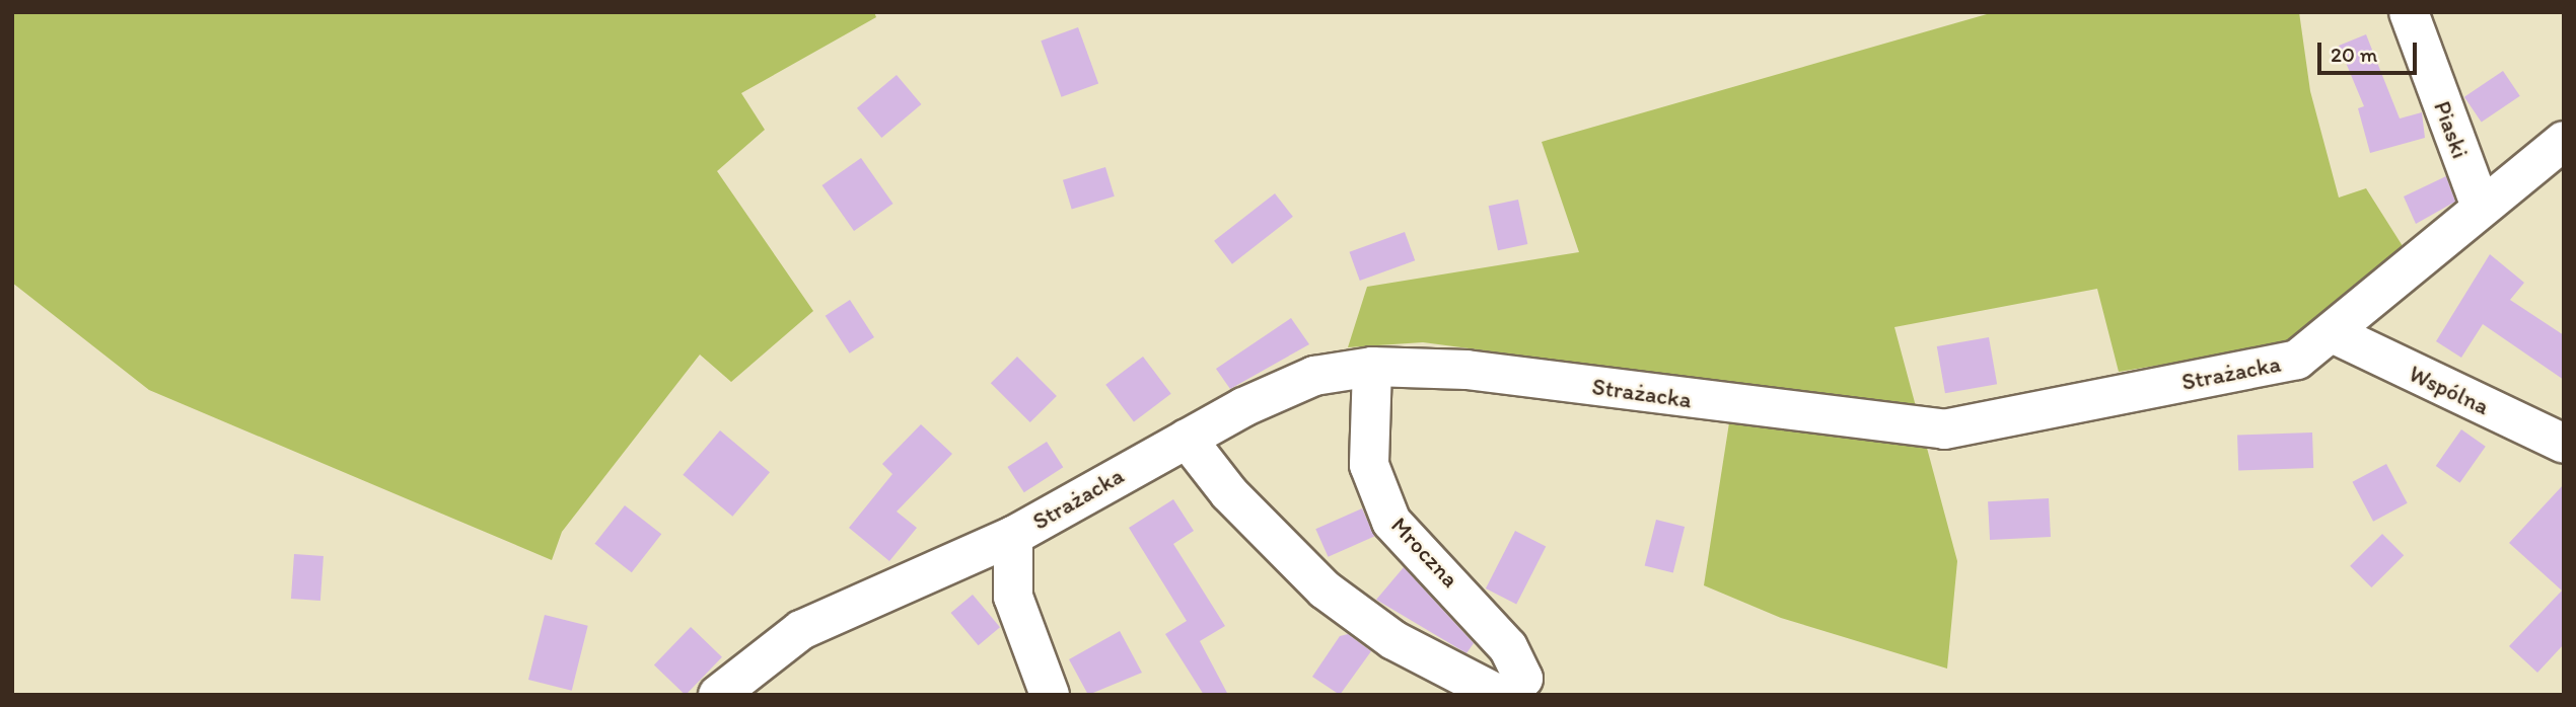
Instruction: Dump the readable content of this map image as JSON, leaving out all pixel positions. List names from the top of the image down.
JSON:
{
  "streets": {
    "street": [
      "Piaski",
      "Strażacka",
      "Wspólna",
      "Mroczna"
    ]
  },
  "crossings": [
    ["Piaski", "Strażacka"],
    ["Strażacka", "Wspólna"],
    ["Strażacka", "Mroczna"]
  ],
  "scale_bar": "20 m"
}
